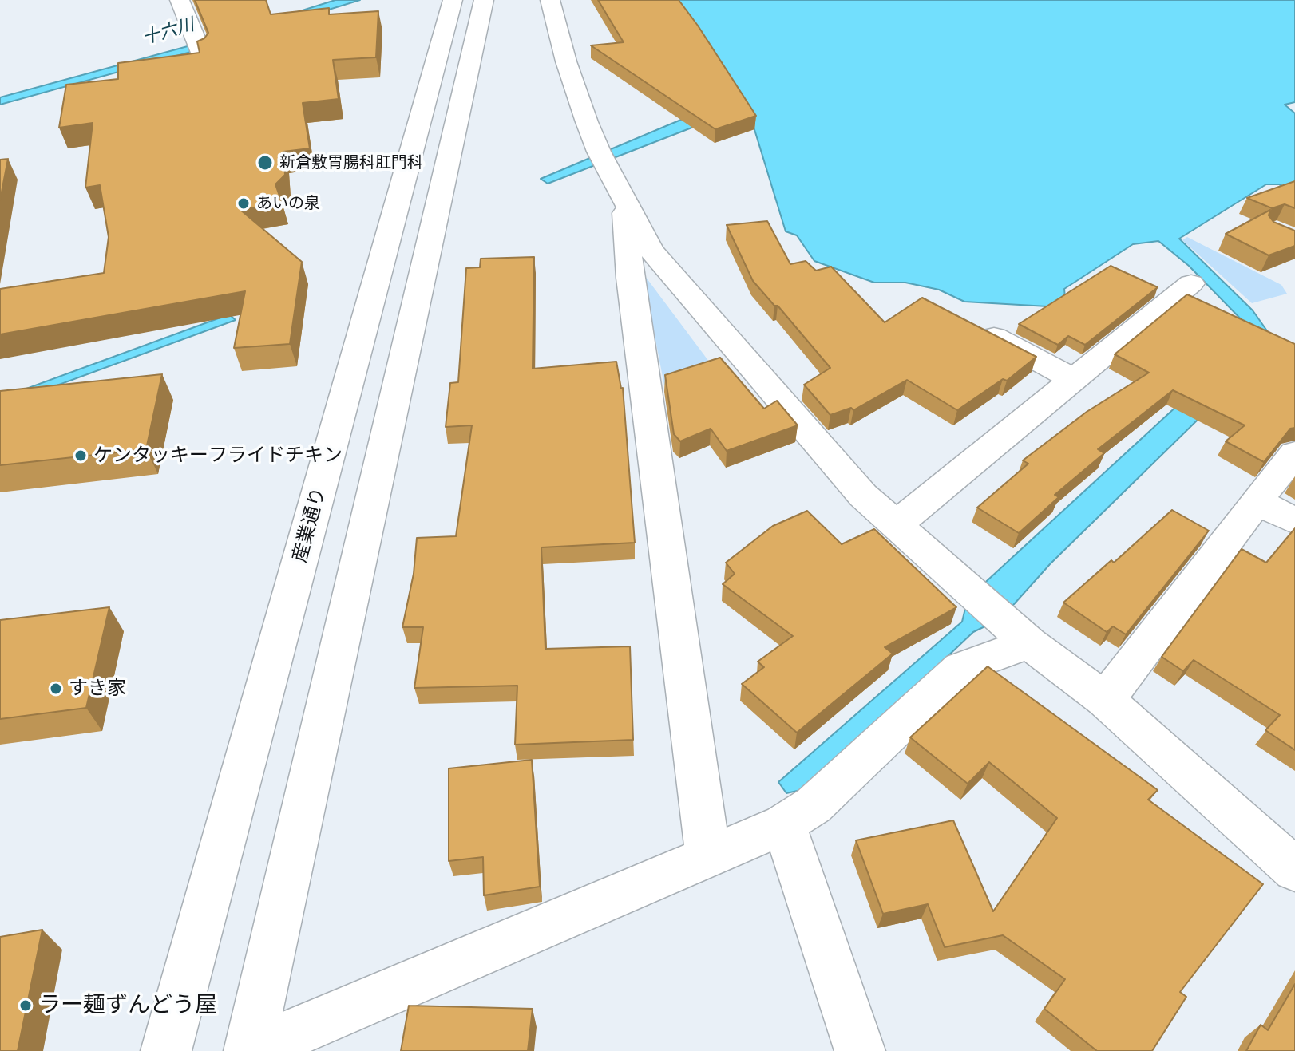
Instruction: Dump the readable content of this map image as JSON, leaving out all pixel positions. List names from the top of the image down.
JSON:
{
  "streets": {
    "street": ["産業通り"]
  },
  "water": ["十六川"],
  "places": [
    "新倉敷胃腸科肛門科",
    "あいの泉",
    "ケンタッキーフライドチキン",
    "すき家",
    "ラー麺ずんどう屋"
  ]
}
